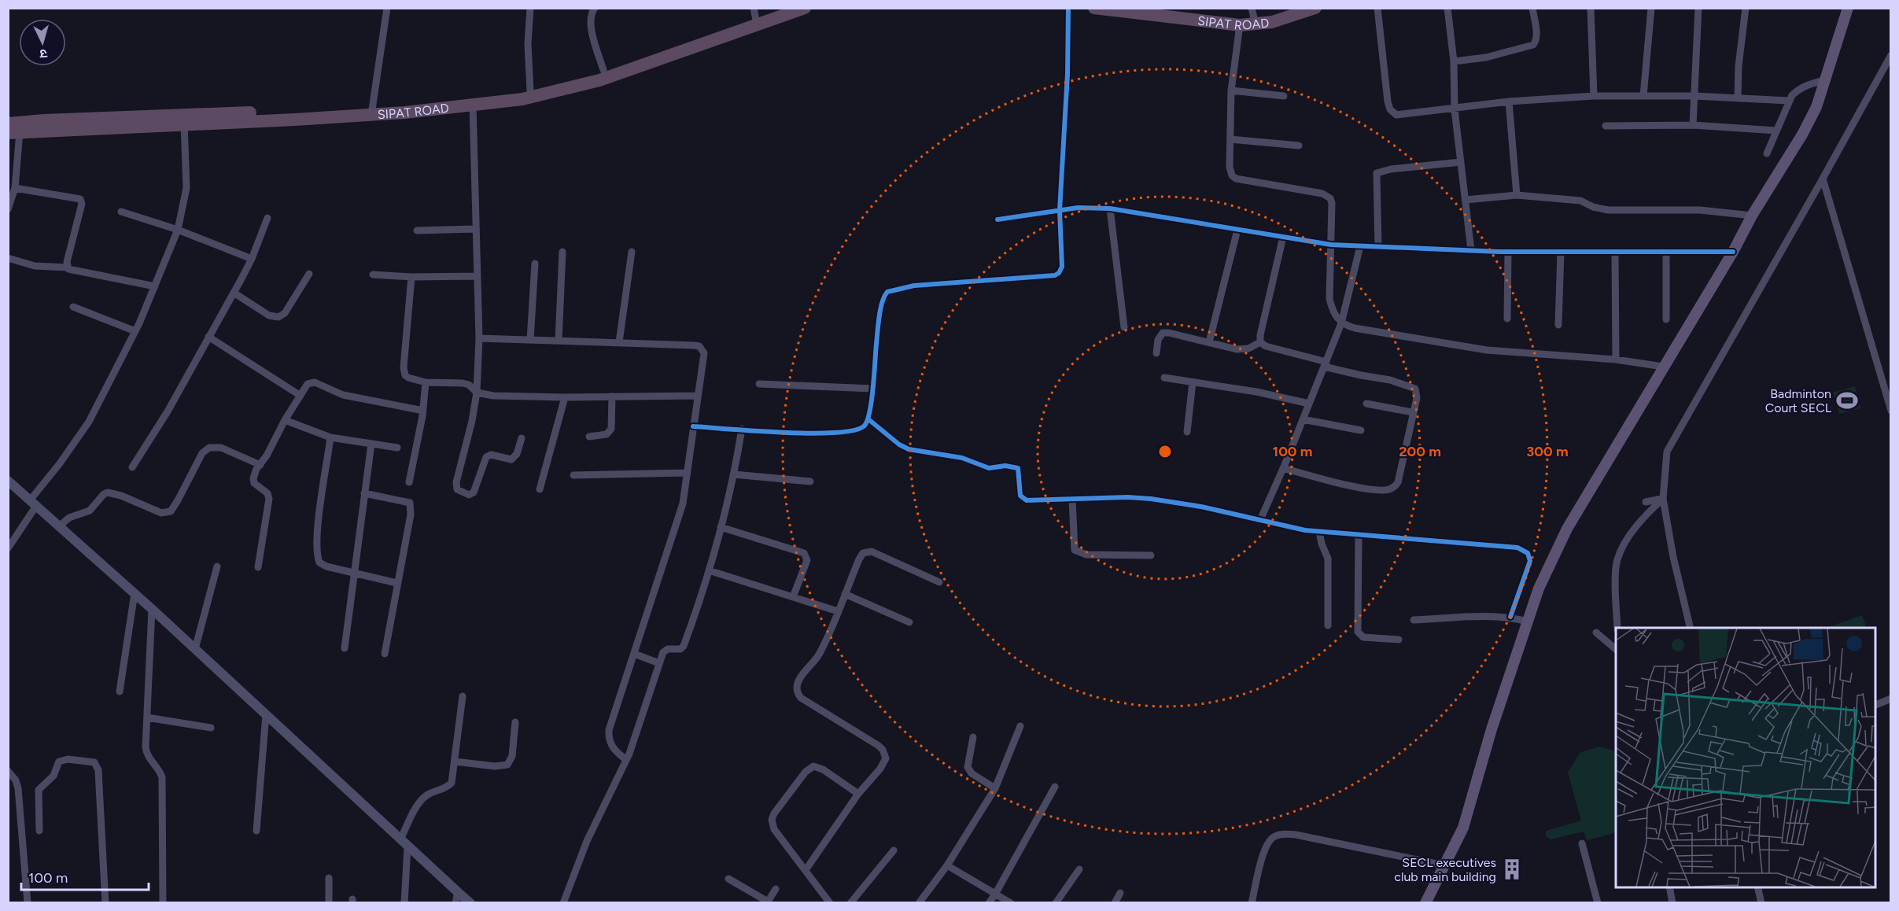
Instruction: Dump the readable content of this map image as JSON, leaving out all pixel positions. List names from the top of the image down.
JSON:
{
  "streets": {
    "highway": ["SIPAT ROAD"]
  },
  "places": {
    "sports": ["Badminton Court SECL"],
    "building": ["SECL executives club main building"]
  },
  "scale_bar": "100 m",
  "north": "bottom",
  "rings": ["100 m", "200 m", "300 m"]
}
